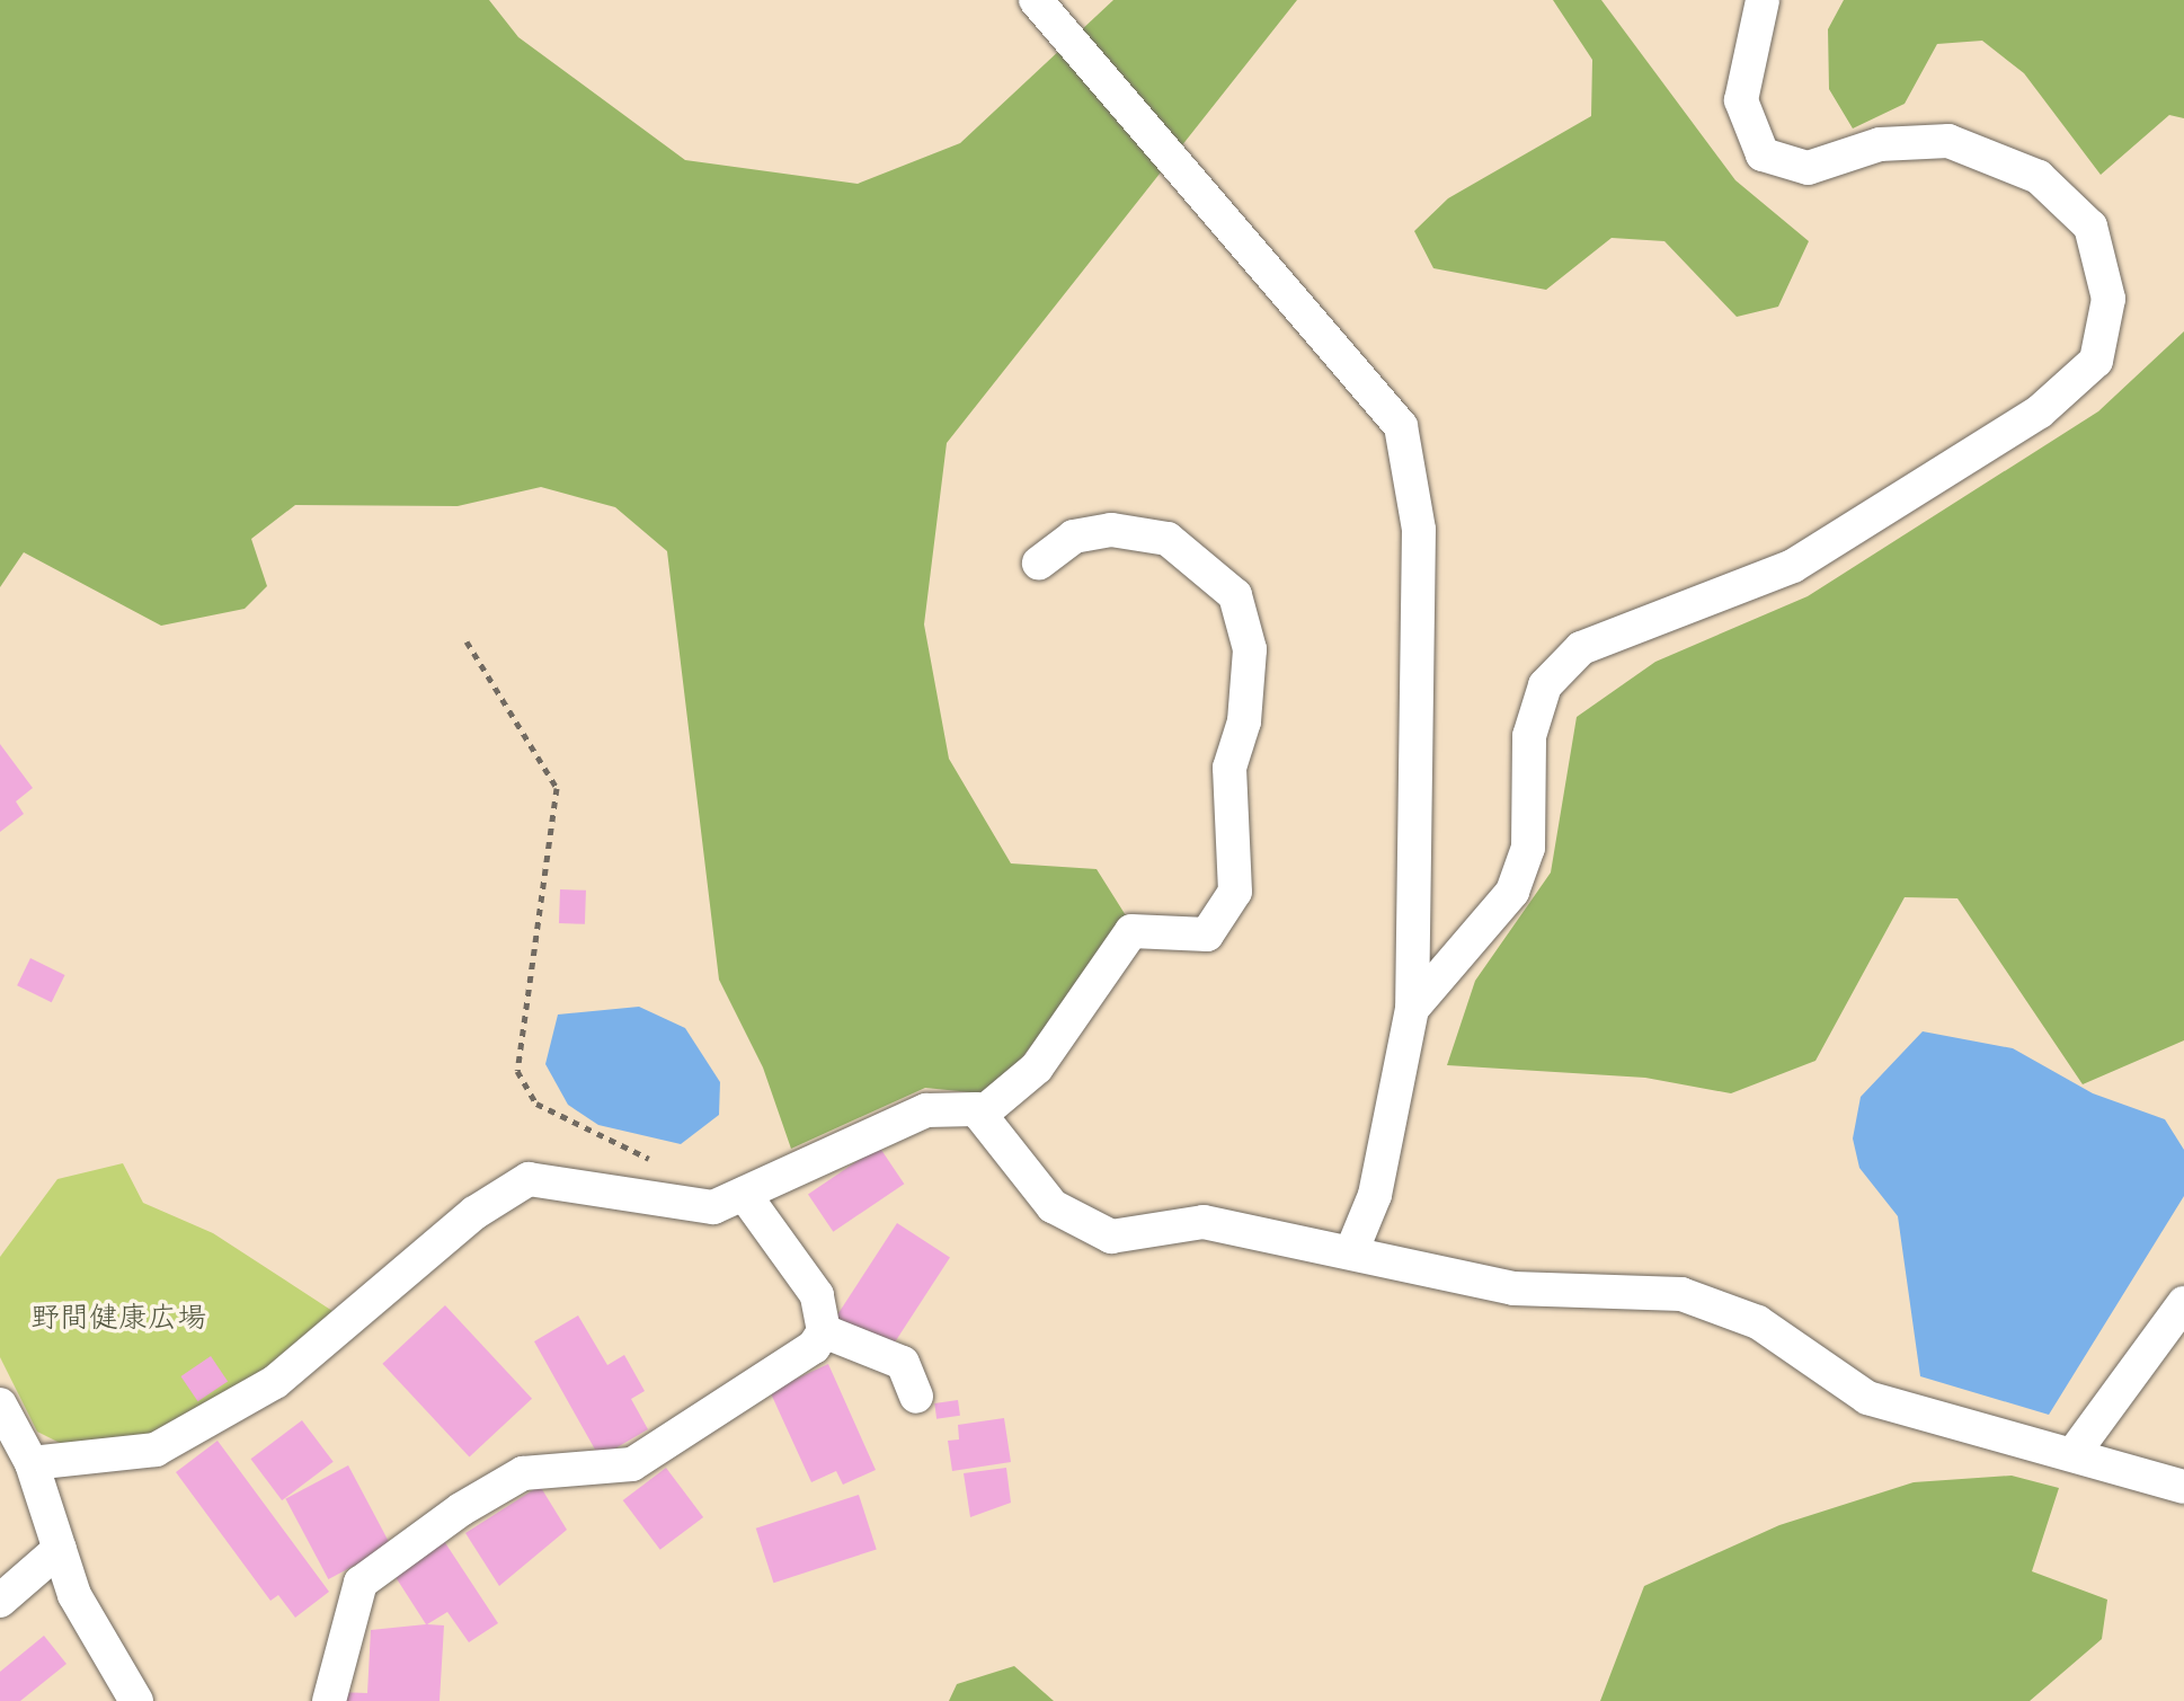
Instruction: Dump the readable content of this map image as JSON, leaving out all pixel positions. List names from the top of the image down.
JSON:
{
  "parks": ["野間健康広場"]
}
